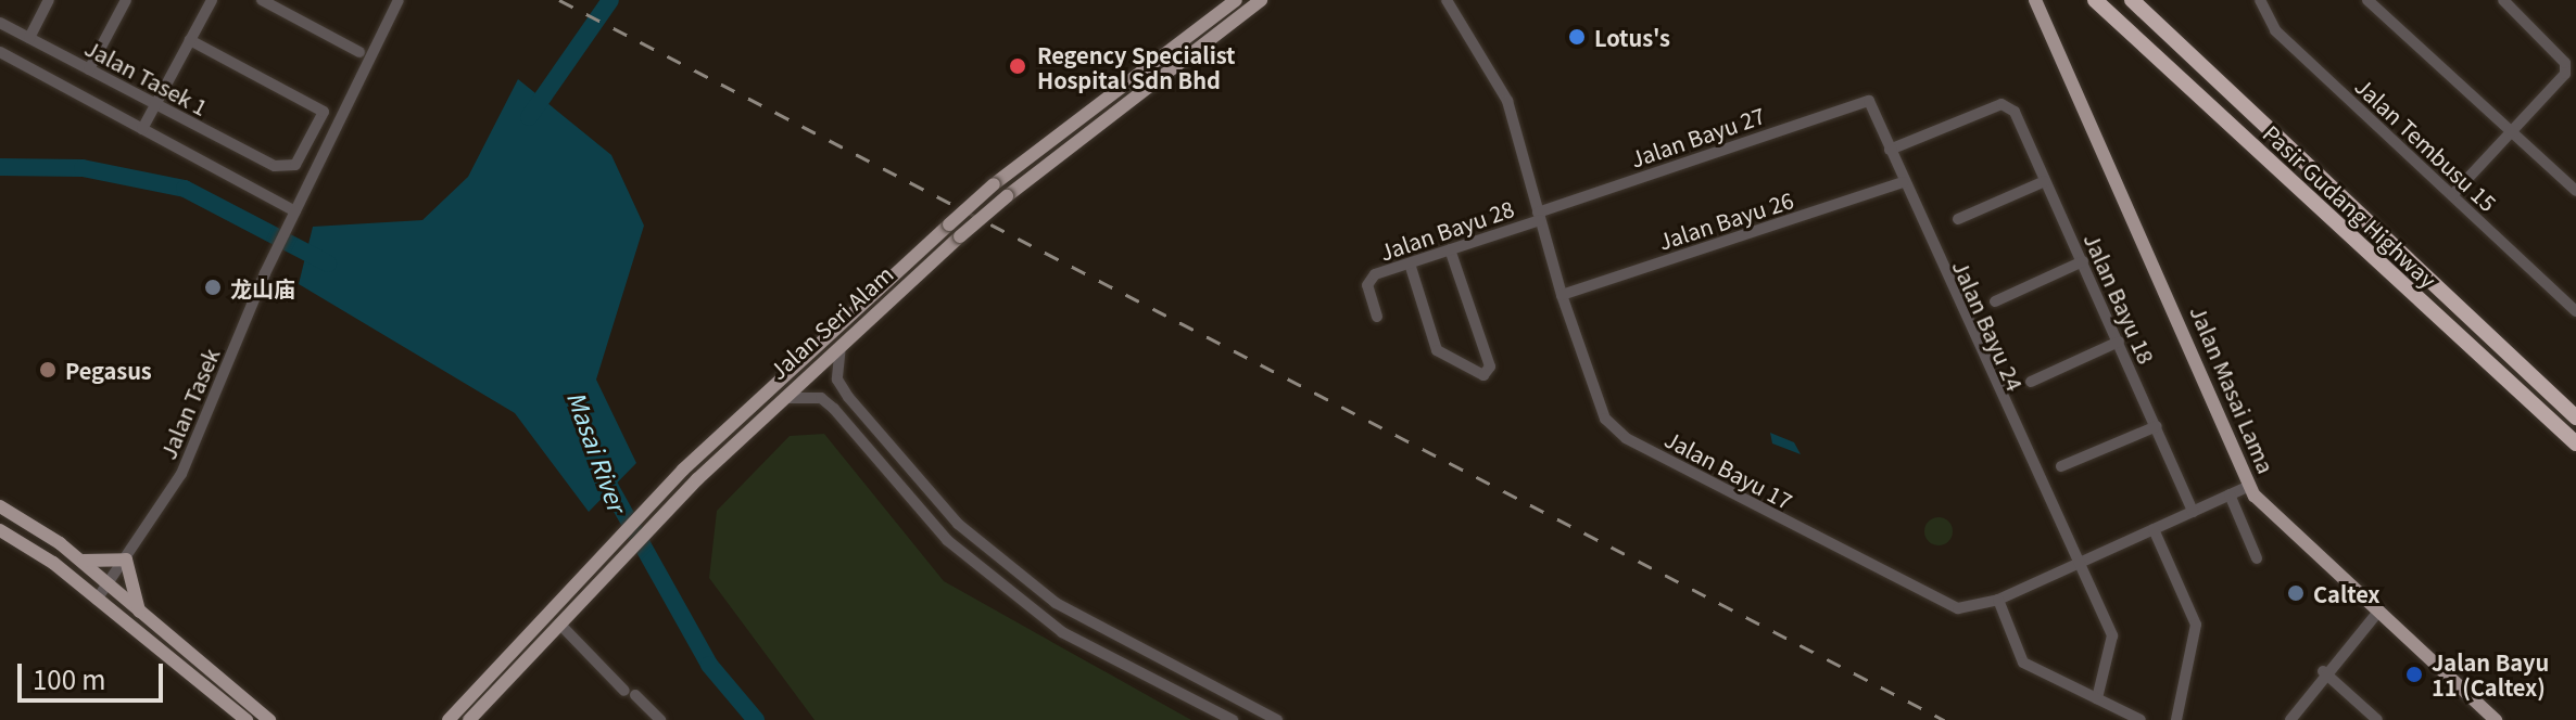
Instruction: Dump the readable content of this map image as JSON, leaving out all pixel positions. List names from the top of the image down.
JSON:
{
  "streets": {
    "highway": ["Pasir Gudang Highway"],
    "main road": ["Jalan Seri Alam", "Jalan Masai Lama"],
    "street": [
      "Jalan Tasek 1",
      "Jalan Bayu 27",
      "Jalan Tembusu 15",
      "Jalan Bayu 26",
      "Jalan Bayu 28",
      "Jalan Bayu 18",
      "Jalan Bayu 24",
      "Jalan Tasek",
      "Jalan Bayu 17"
    ]
  },
  "crossings": [
    ["Jalan Bayu 27", "Jalan Bayu 28"],
    ["Jalan Bayu 27", "Jalan Bayu 24"],
    ["Jalan Bayu 27", "Jalan Bayu 17"],
    ["Jalan Bayu 26", "Jalan Bayu 24"],
    ["Jalan Bayu 26", "Jalan Bayu 17"],
    ["Jalan Bayu 28", "Jalan Bayu 17"],
    ["Jalan Bayu 18", "Jalan Bayu 24"],
    ["Jalan Bayu 18", "Jalan Bayu 17"],
    ["Jalan Bayu 24", "Jalan Bayu 17"],
    ["Jalan Masai Lama", "Jalan Bayu 17"]
  ],
  "water": ["Masai River"],
  "places": [
    "Lotus's",
    "Regency Specialist Hospital Sdn Bhd",
    "龙山庙",
    "Pegasus",
    "Caltex",
    "Jalan Bayu 11 (Caltex)"
  ],
  "scale_bar": "100 m"
}
